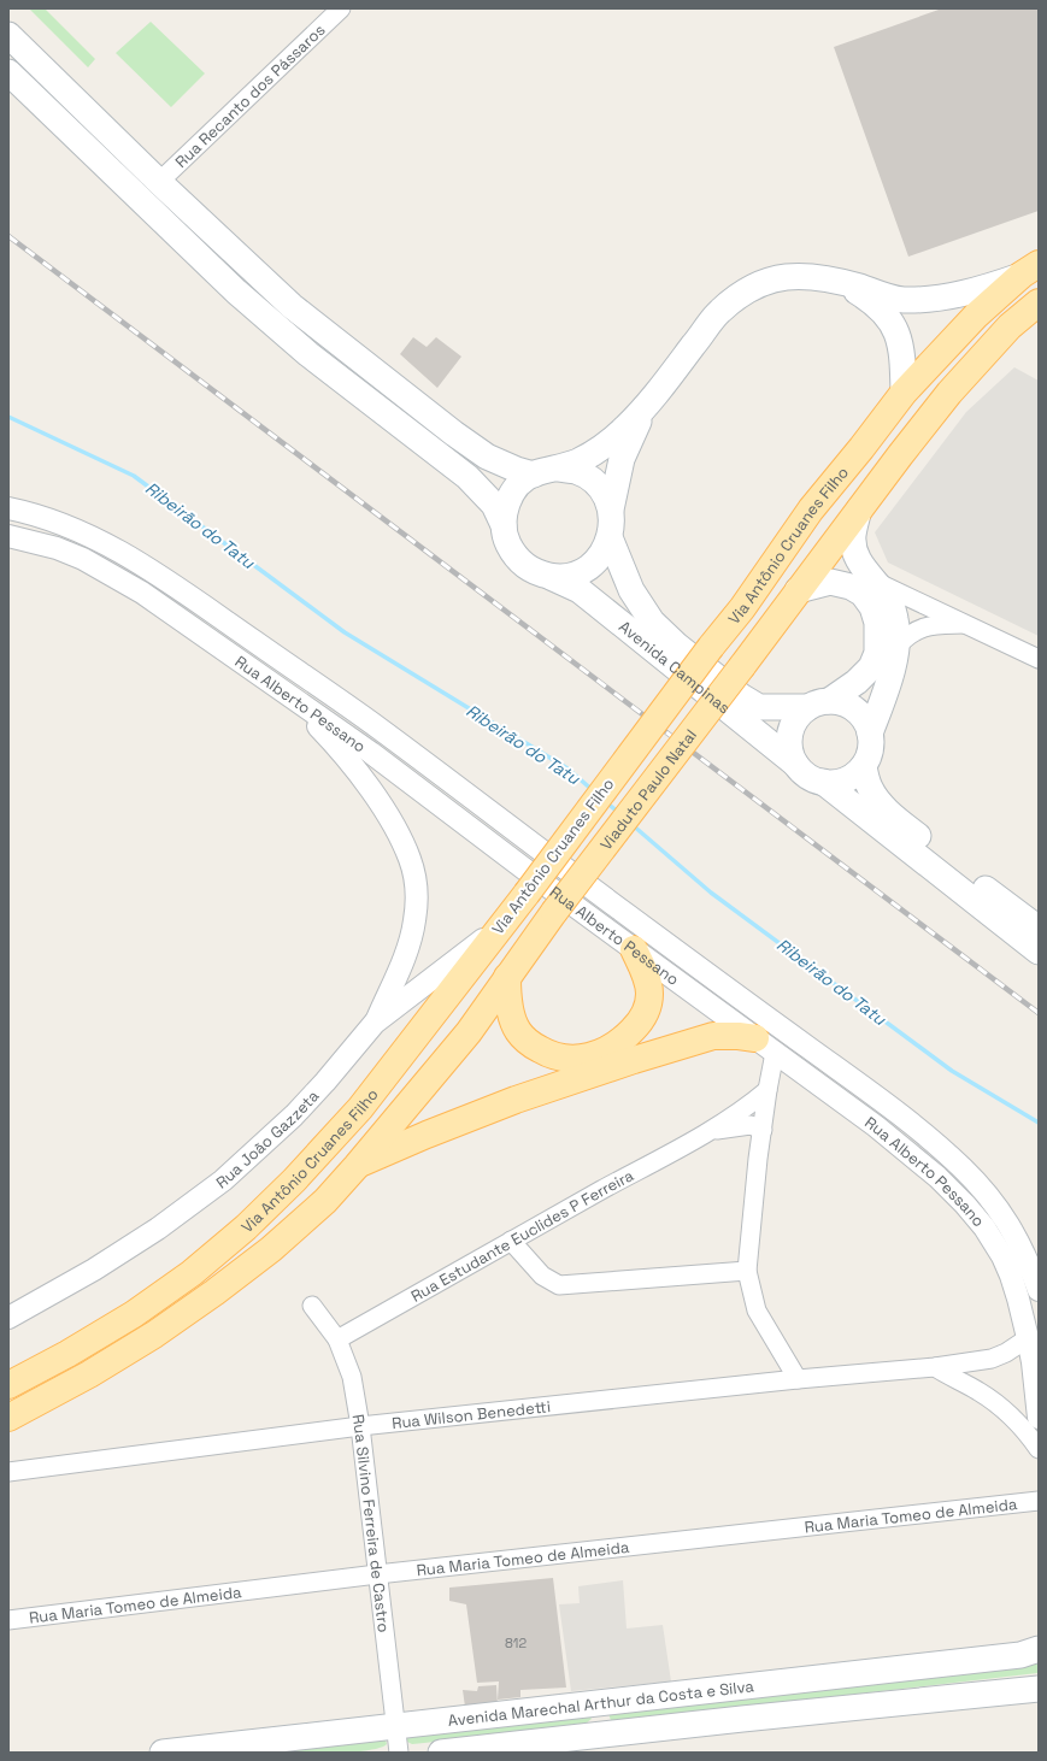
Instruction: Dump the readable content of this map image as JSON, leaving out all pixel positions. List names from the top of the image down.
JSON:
{
  "streets": {
    "main road": [
      "Via Antônio Cruanes Filho",
      "Avenida Campinas",
      "Viaduto Paulo Natal",
      "Avenida Marechal Arthur da Costa e Silva"
    ],
    "street": [
      "Rua Recanto dos Pássaros",
      "Rua Alberto Pessano",
      "Rua João Gazzeta",
      "Rua Estudante Euclides P Ferreira",
      "Rua Wilson Benedetti",
      "Rua Maria Tomeo de Almeida",
      "Rua Silvino Ferreira de Castro"
    ]
  },
  "crossings": [
    ["Via Antônio Cruanes Filho", "Rua João Gazzeta"],
    ["Rua Alberto Pessano", "Rua Wilson Benedetti"],
    ["Rua Estudante Euclides P Ferreira", "Rua Silvino Ferreira de Castro"],
    ["Rua Wilson Benedetti", "Rua Silvino Ferreira de Castro"],
    ["Rua Maria Tomeo de Almeida", "Rua Silvino Ferreira de Castro"],
    ["Rua Silvino Ferreira de Castro", "Avenida Marechal Arthur da Costa e Silva"]
  ],
  "water": ["Ribeirão do Tatu"],
  "house_numbers": ["812"]
}
